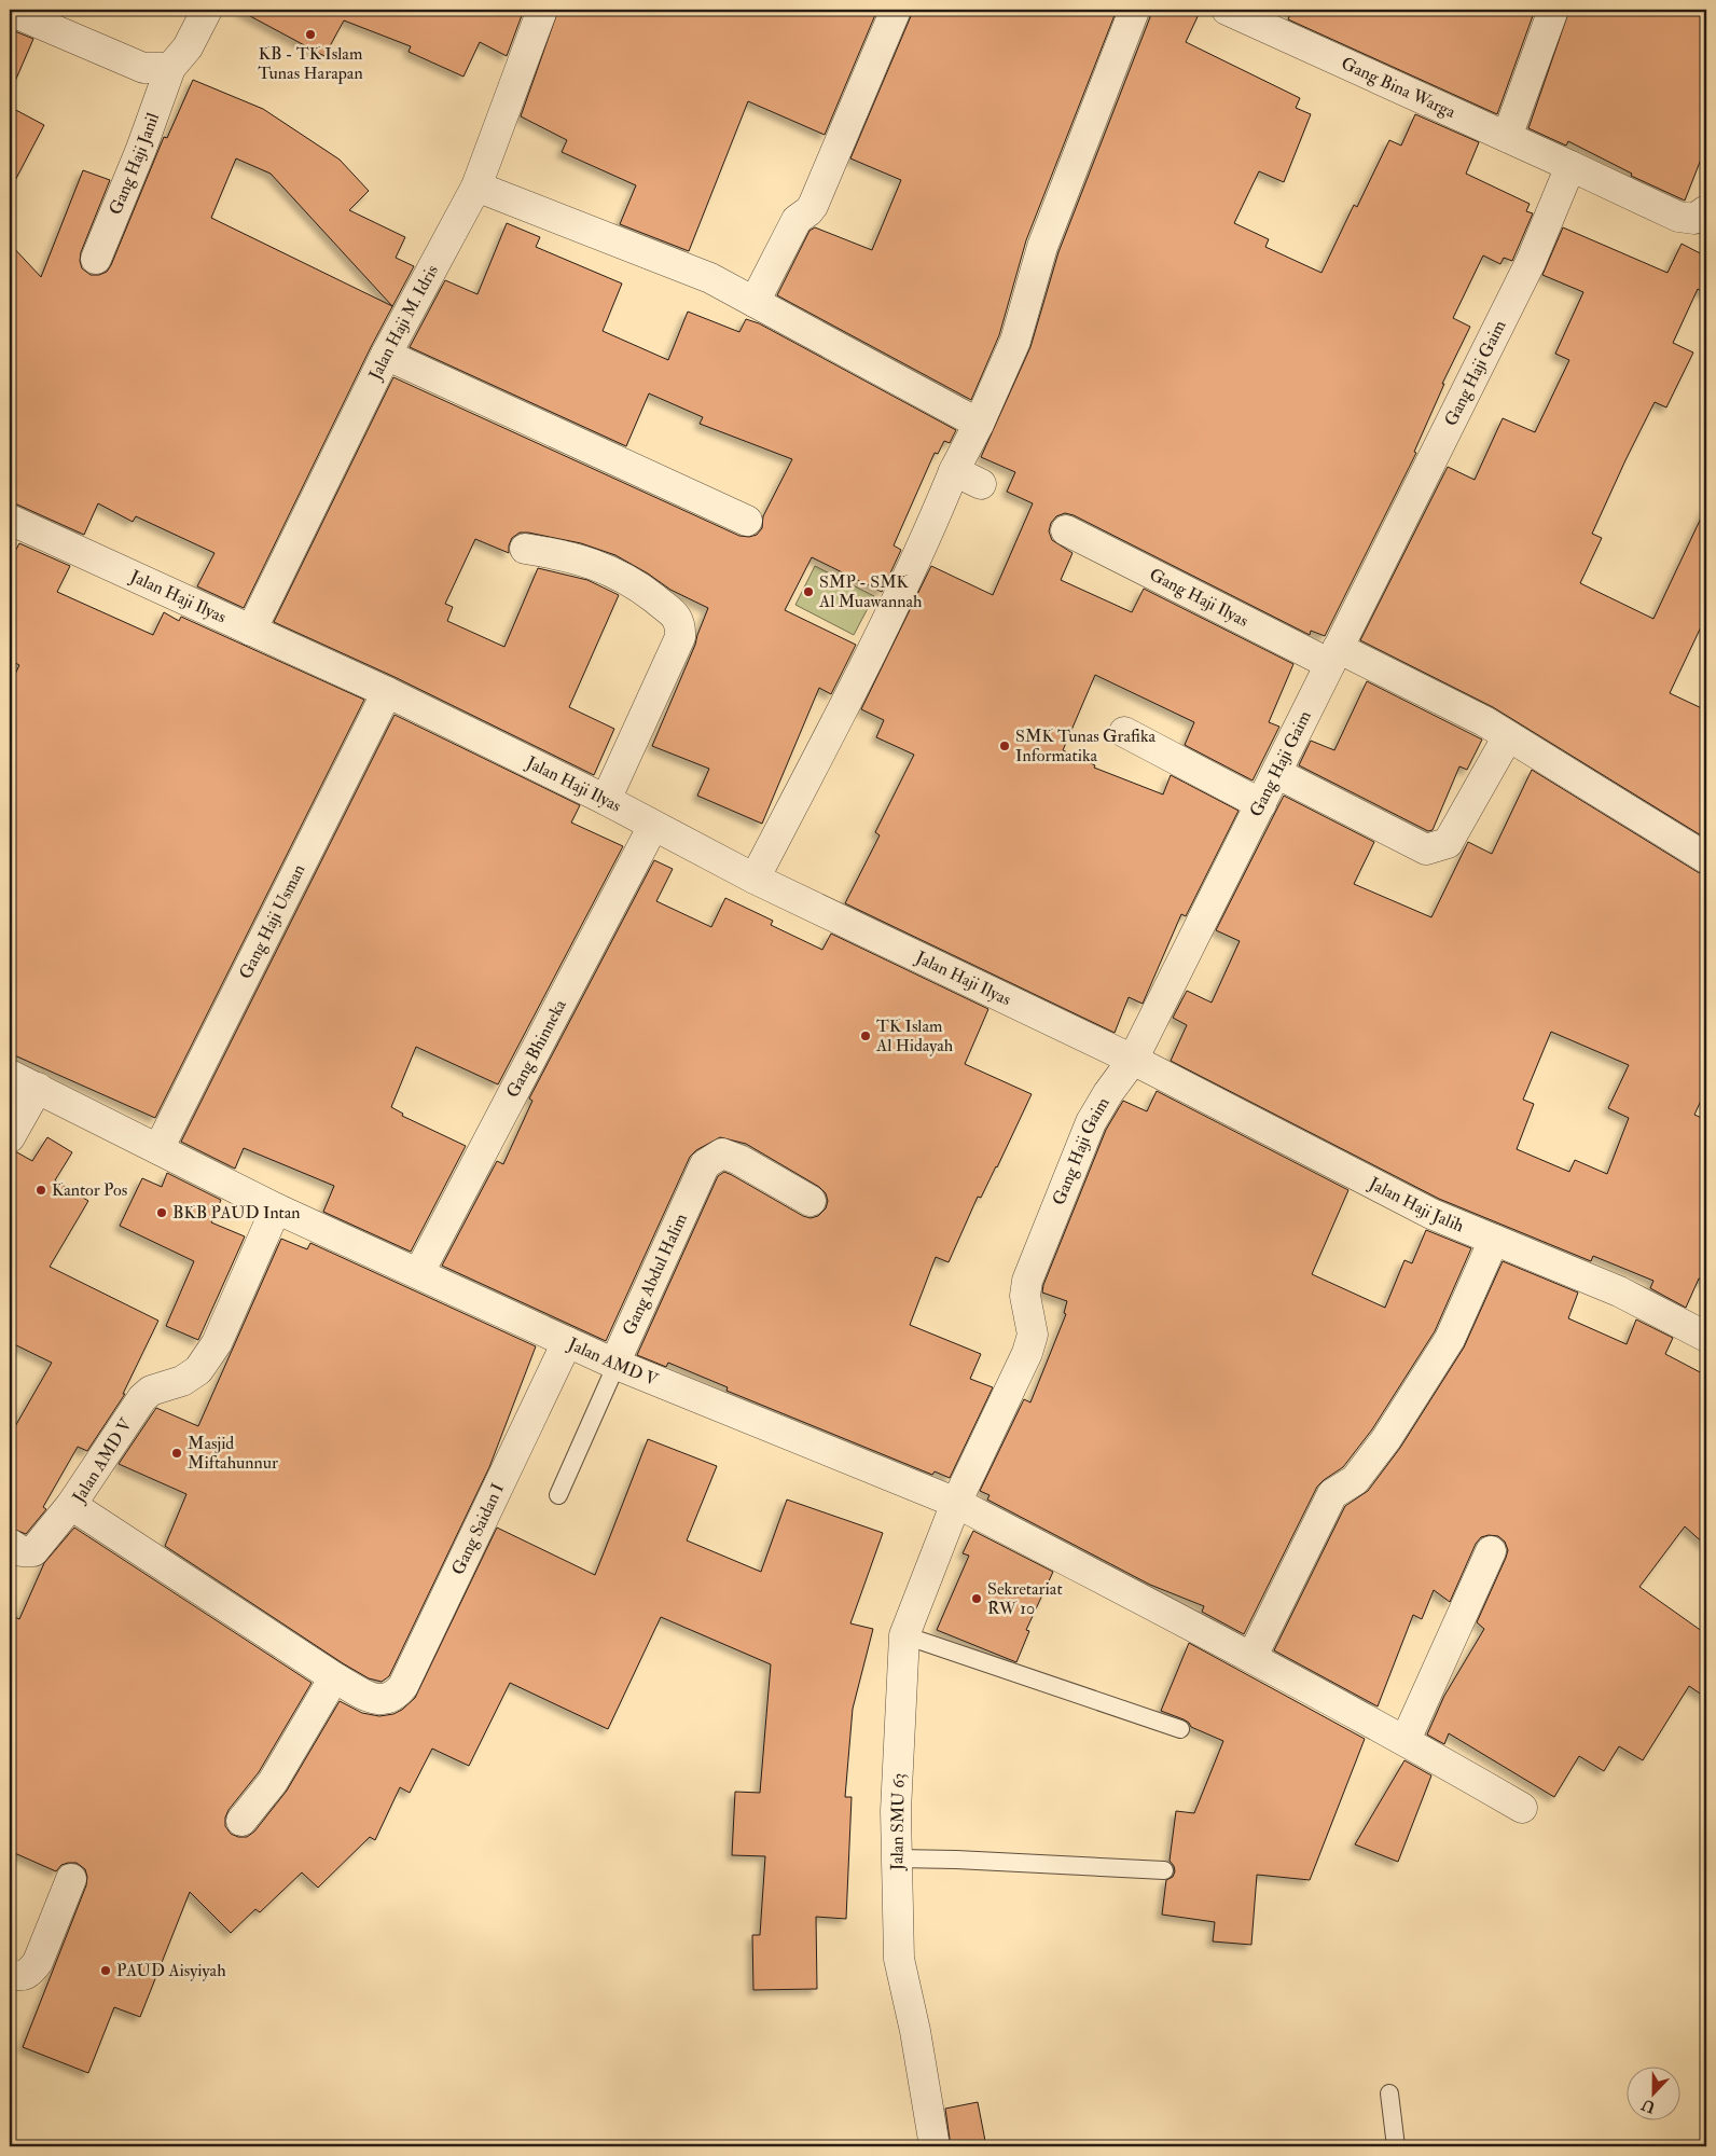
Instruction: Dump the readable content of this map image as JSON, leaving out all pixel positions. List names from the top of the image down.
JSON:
{
  "streets": {
    "street": [
      "Gang Bina Warga",
      "Gang Haji Janil",
      "Jalan Haji M. Idris",
      "Gang Haji Gaim",
      "Gang Haji Ilyas",
      "Jalan Haji Ilyas",
      "Gang Haji Usman",
      "Gang Bhinneka",
      "Jalan Haji Jalih",
      "Gang Abdul Halim",
      "Jalan AMD V",
      "Gang Saidan I",
      "Jalan SMU 63"
    ]
  },
  "crossings": [
    ["Gang Bina Warga", "Gang Haji Gaim"],
    ["Jalan Haji M. Idris", "Jalan Haji Ilyas"],
    ["Gang Haji Gaim", "Gang Haji Ilyas"],
    ["Gang Haji Gaim", "Jalan Haji Ilyas"],
    ["Gang Haji Gaim", "Jalan Haji Jalih"],
    ["Gang Haji Gaim", "Jalan AMD V"],
    ["Gang Haji Gaim", "Jalan SMU 63"],
    ["Jalan Haji Ilyas", "Gang Haji Usman"],
    ["Jalan Haji Ilyas", "Gang Bhinneka"],
    ["Jalan Haji Ilyas", "Jalan Haji Jalih"],
    ["Gang Haji Usman", "Jalan AMD V"],
    ["Gang Bhinneka", "Jalan AMD V"],
    ["Gang Abdul Halim", "Jalan AMD V"],
    ["Jalan AMD V", "Gang Saidan I"],
    ["Jalan AMD V", "Jalan SMU 63"]
  ],
  "places": [
    "KB - TK Islam Tunas Harapan",
    "SMP - SMK Al Muawannah",
    "SMK Tunas Grafika Informatika",
    "TK Islam Al Hidayah",
    "Kantor Pos",
    "BKB PAUD Intan",
    "Masjid Miftahunnur",
    "Sekretariat RW 10",
    "PAUD Aisyiyah"
  ],
  "north": "bottom"
}
